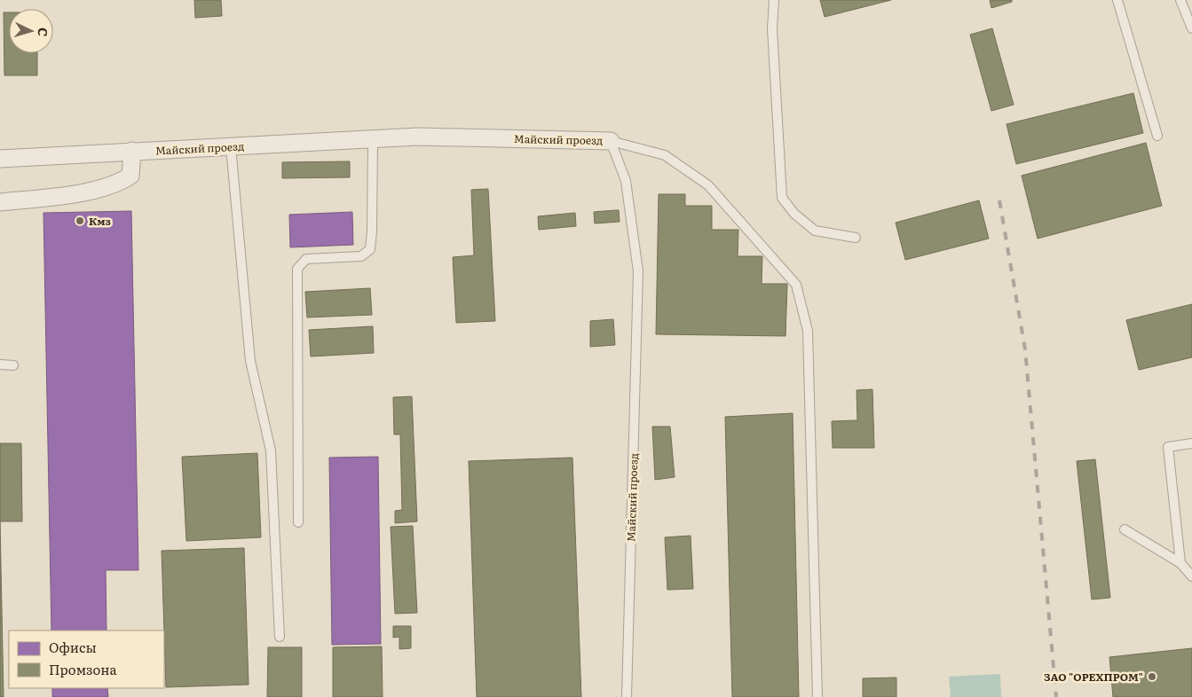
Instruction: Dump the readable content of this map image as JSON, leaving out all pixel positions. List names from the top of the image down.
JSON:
{
  "streets": {
    "street": ["Майский проезд"]
  },
  "places": ["Кмз", "ЗАО \"ОРЕХПРОМ\""],
  "legend": ["Офисы", "Промзона"],
  "north": "right"
}
